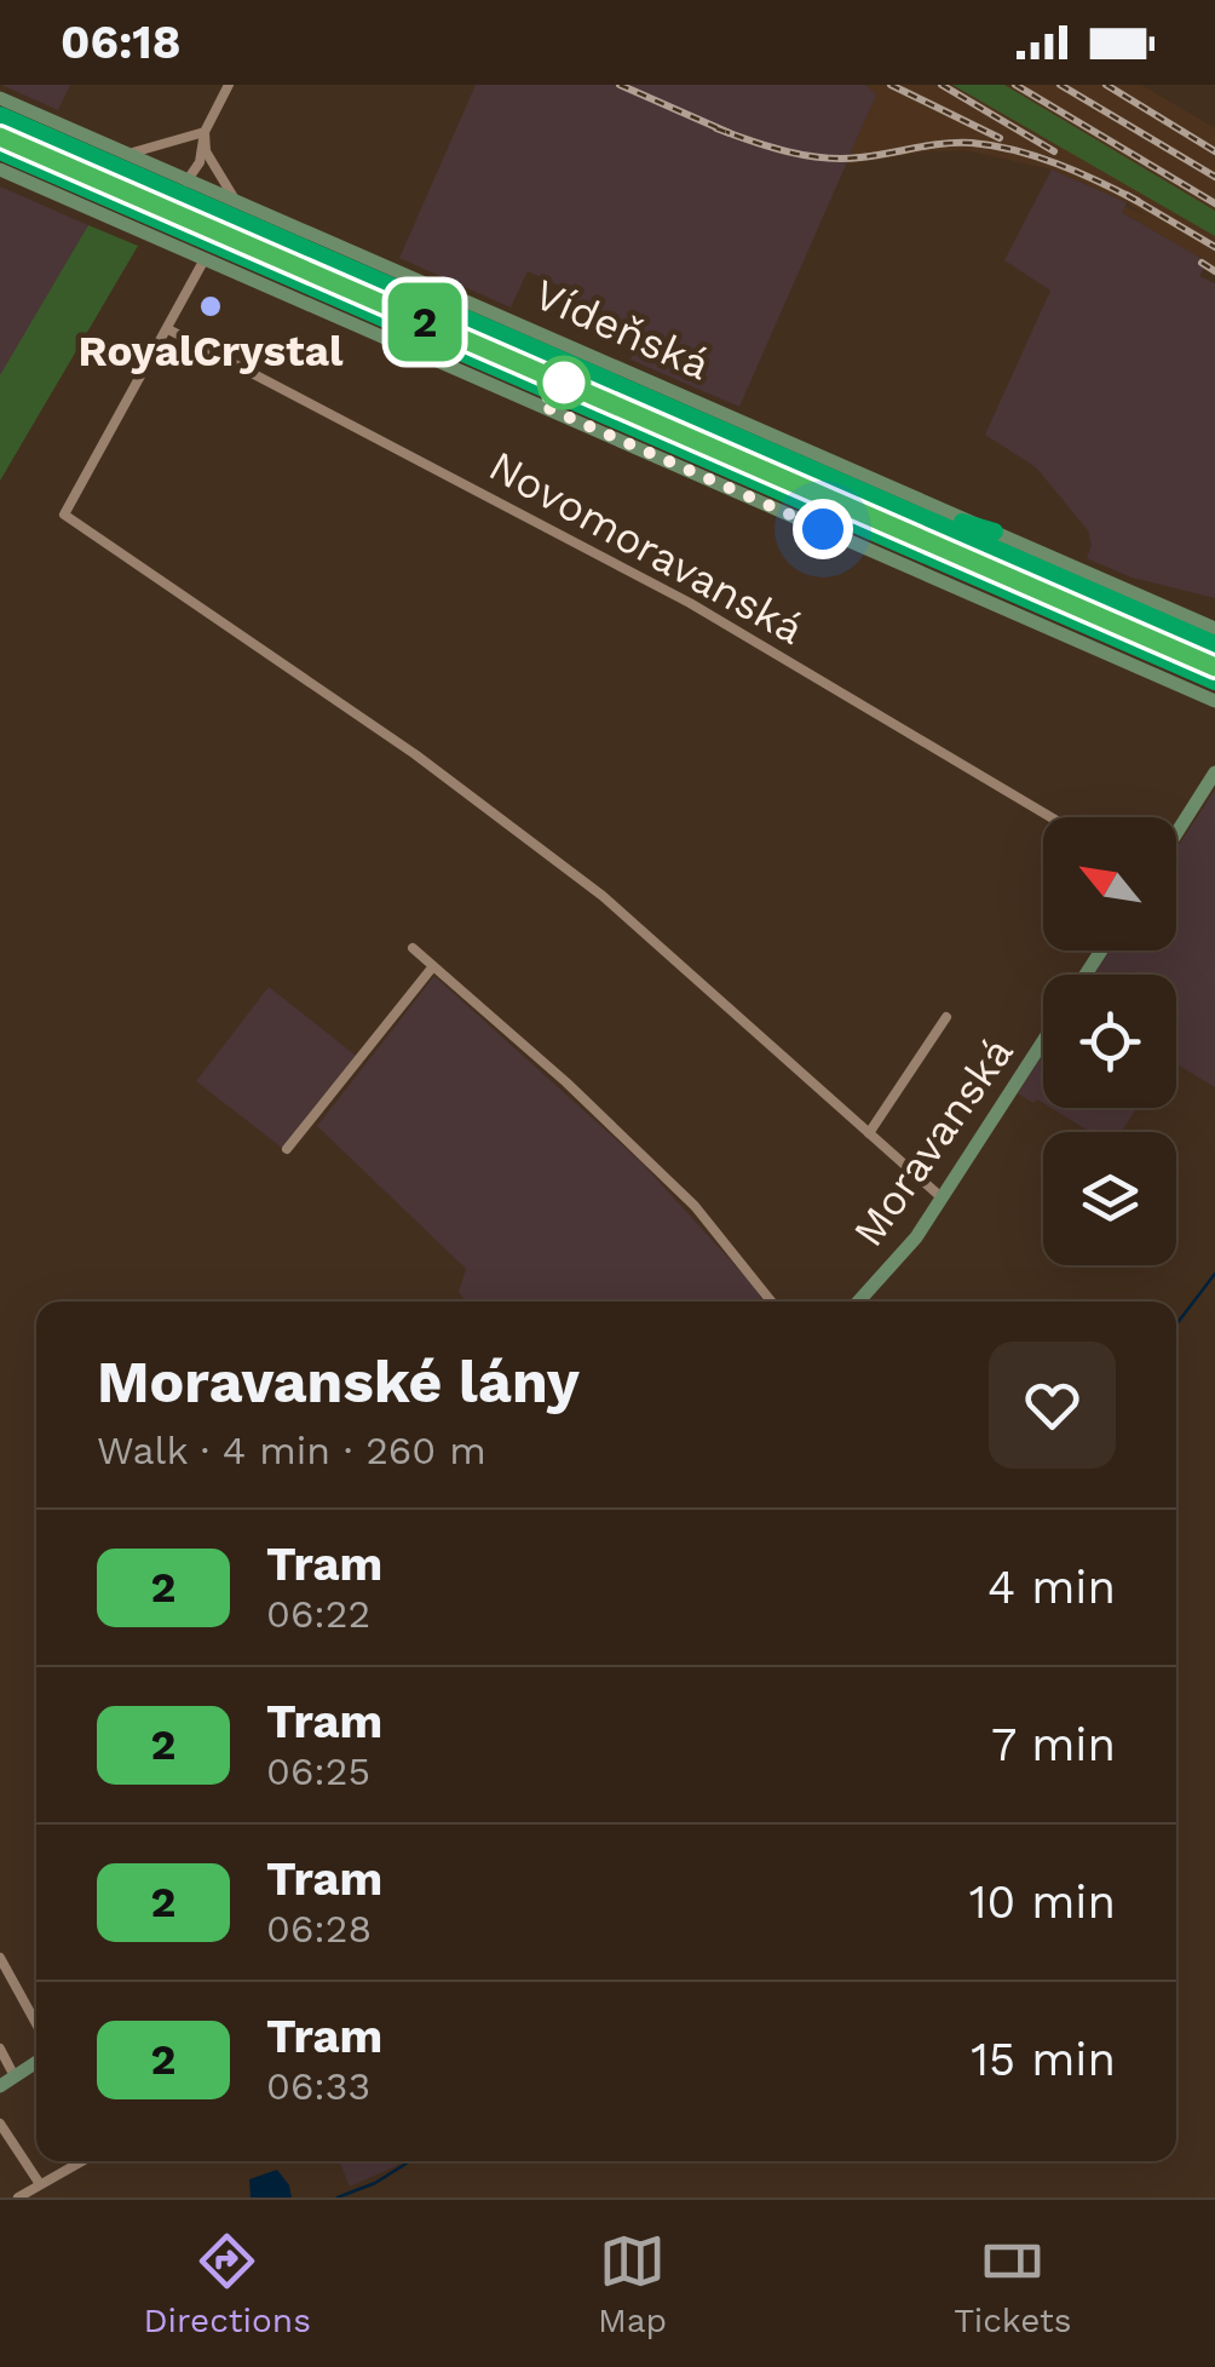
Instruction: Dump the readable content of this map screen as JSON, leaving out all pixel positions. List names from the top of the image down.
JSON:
{
  "streets": {
    "highway": ["Vídeňská"],
    "street": ["Novomoravanská", "Moravanská"]
  },
  "places": ["RoyalCrystal"],
  "lines": ["tram line 2"],
  "north": "top left",
  "page": {
    "status": "06:18",
    "on_map": "2",
    "heading": ["Moravanské lány", "Walk · 4 min · 260 m"],
    "list": [
      {
        "mark": "2",
        "name": "Tram",
        "note": "06:22",
        "value": "4 min"
      },
      {
        "mark": "2",
        "name": "Tram",
        "note": "06:25",
        "value": "7 min"
      },
      {
        "mark": "2",
        "name": "Tram",
        "note": "06:28",
        "value": "10 min"
      },
      {
        "mark": "2",
        "name": "Tram",
        "note": "06:33",
        "value": "15 min"
      }
    ],
    "tabs": ["Directions", "Map", "Tickets"]
  }
}
